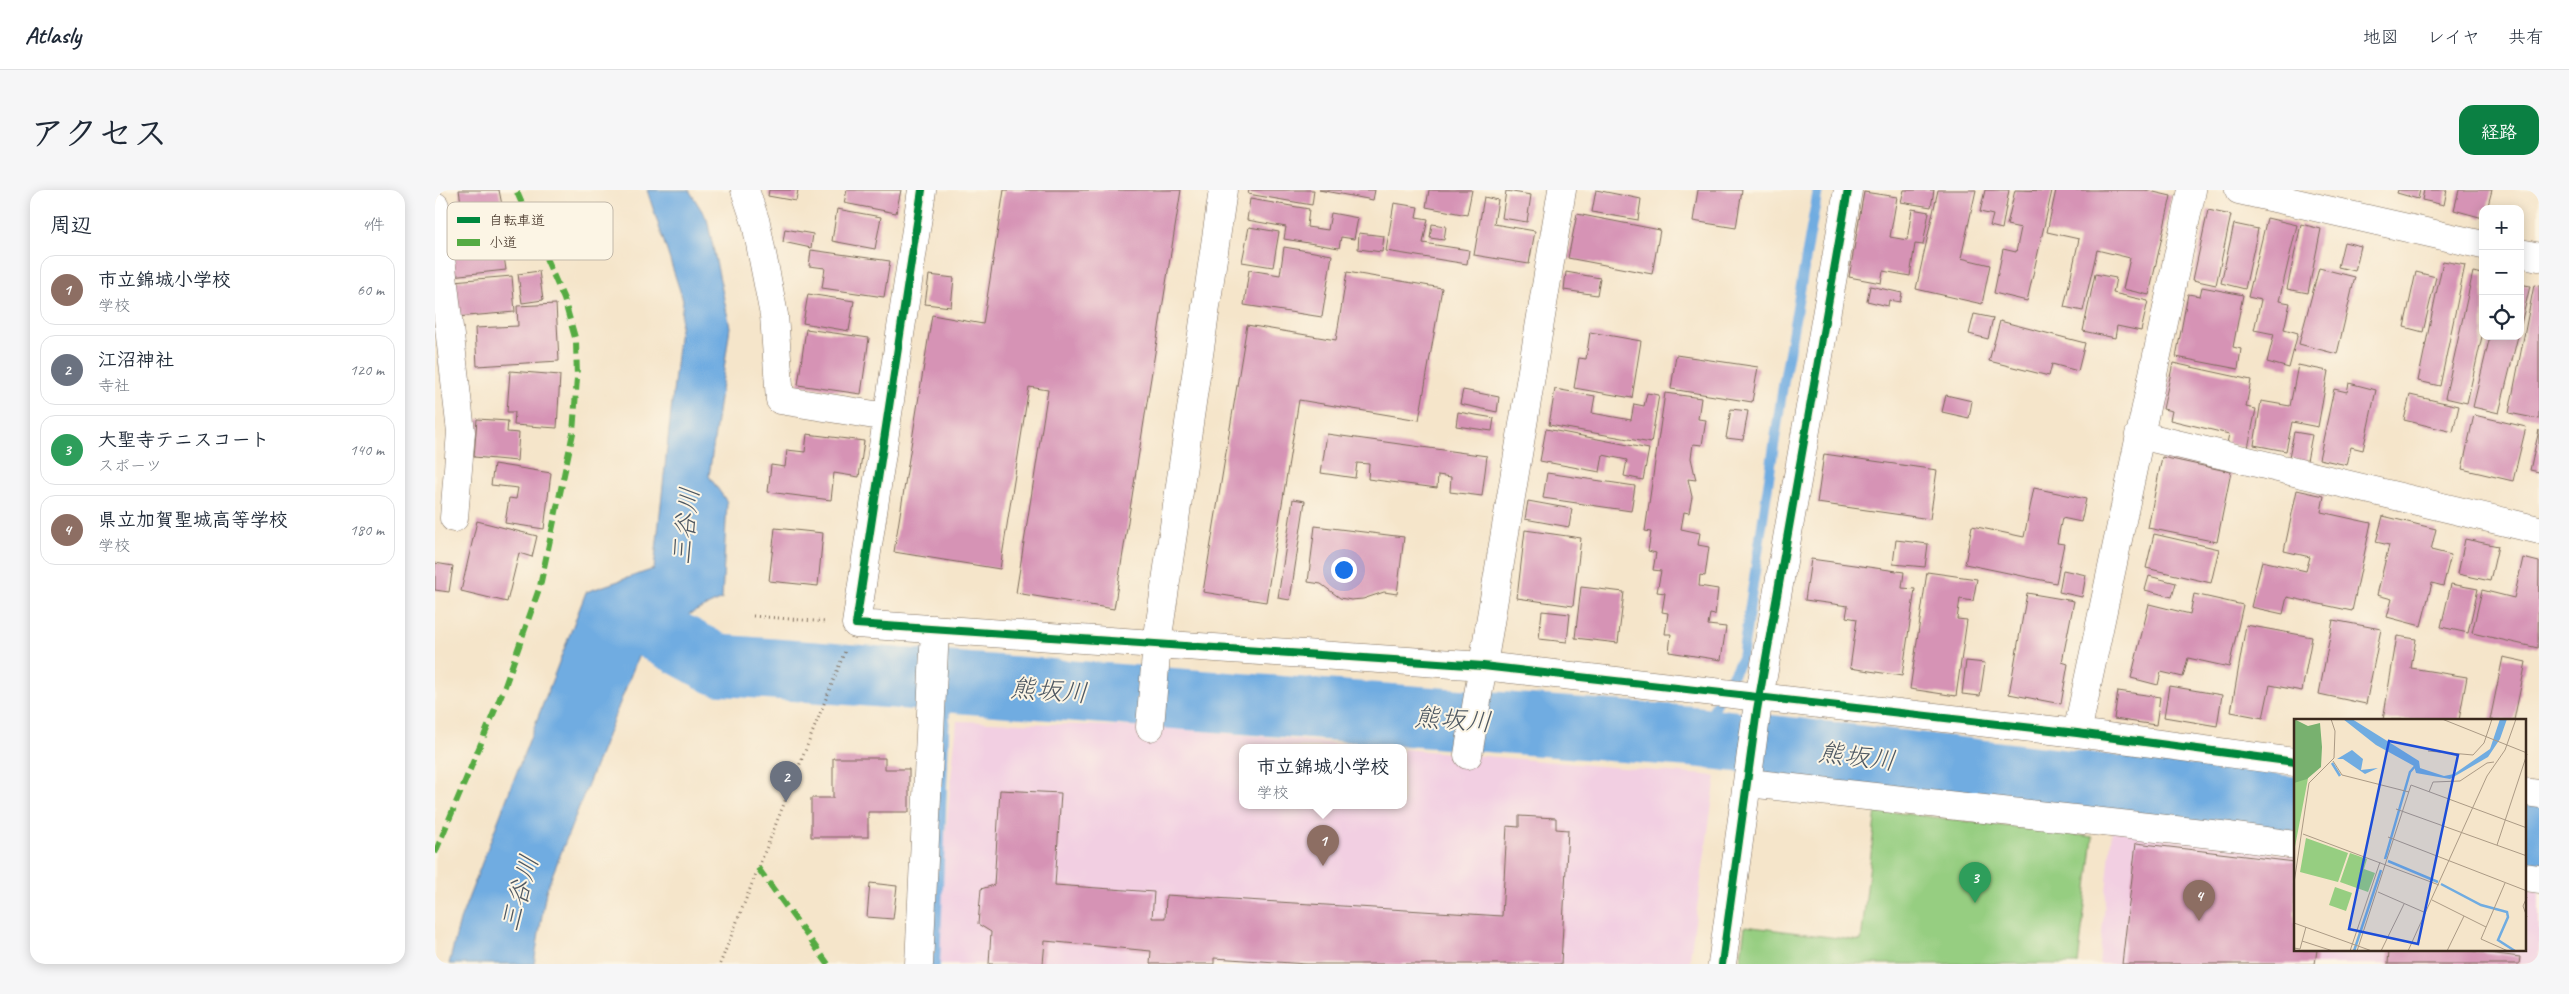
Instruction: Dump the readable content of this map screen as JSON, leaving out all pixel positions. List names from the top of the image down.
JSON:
{
  "water": ["三谷川", "熊坂川"],
  "legend": ["自転車道", "小道"],
  "page": {
    "header": "Atlasly",
    "nav": ["地図", "レイヤ", "共有"],
    "title": "アクセス",
    "buttons": "経路",
    "heading": ["周辺", "4件"],
    "map_buttons": ["+", "−"],
    "list": [
      {
        "mark": "1",
        "name": "市立錦城小学校",
        "note": "学校",
        "value": "60 m"
      },
      {
        "mark": "2",
        "name": "江沼神社",
        "note": "寺社",
        "value": "120 m"
      },
      {
        "mark": "3",
        "name": "大聖寺テニスコート",
        "note": "スポーツ",
        "value": "140 m"
      },
      {
        "mark": "4",
        "name": "県立加賀聖城高等学校",
        "note": "学校",
        "value": "180 m"
      }
    ],
    "popup": ["市立錦城小学校", "学校"],
    "pins": [
      "2",
      "1",
      "3",
      "4"
    ]
  }
}
